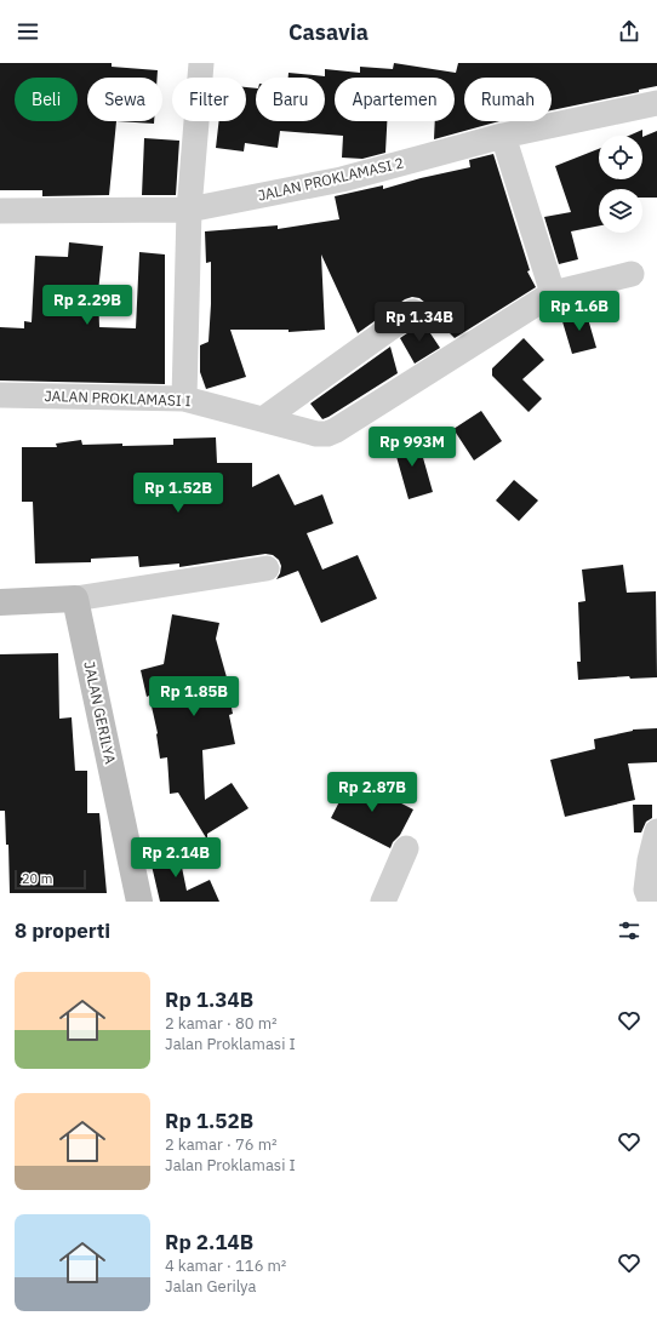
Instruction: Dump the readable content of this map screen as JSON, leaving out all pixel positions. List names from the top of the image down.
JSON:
{
  "streets": {
    "street": ["JALAN PROKLAMASI 2", "JALAN PROKLAMASI I", "JALAN GERILYA"]
  },
  "scale_bar": "20 m",
  "page": {
    "header": "Casavia",
    "chip": [
      "Beli",
      "Sewa",
      "Filter",
      "Baru",
      "Apartemen",
      "Rumah"
    ],
    "price": [
      "Rp 2.29B",
      "Rp 1.6B",
      "Rp 1.34B",
      "Rp 993M",
      "Rp 1.52B",
      "Rp 1.85B",
      "Rp 2.87B",
      "Rp 2.14B"
    ],
    "scale": "20 m",
    "heading": "8 properti",
    "list": [
      {
        "name": "Rp 1.34B",
        "note": "2 kamar · 80 m² · Jalan Proklamasi I"
      },
      {
        "name": "Rp 1.52B",
        "note": "2 kamar · 76 m² · Jalan Proklamasi I"
      },
      {
        "name": "Rp 2.14B",
        "note": "4 kamar · 116 m² · Jalan Gerilya"
      }
    ]
  }
}
